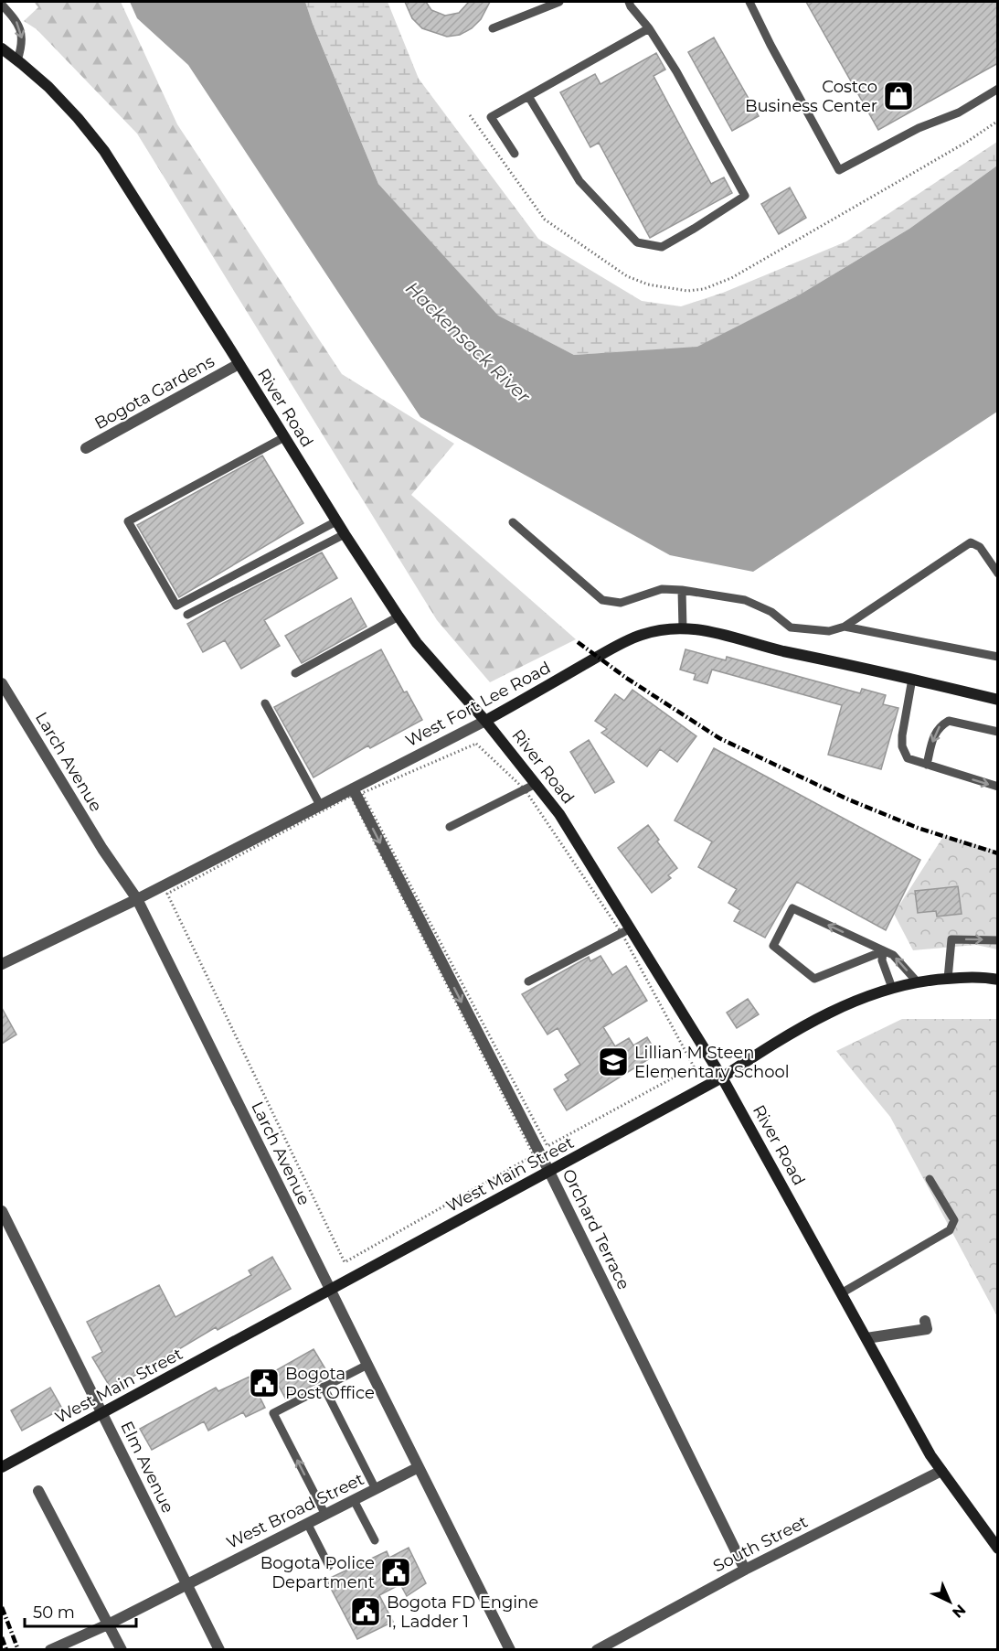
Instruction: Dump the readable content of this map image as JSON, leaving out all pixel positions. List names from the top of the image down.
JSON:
{
  "streets": {
    "main road": ["River Road", "West Fort Lee Road", "West Main Street"],
    "street": [
      "Bogota Gardens",
      "Larch Avenue",
      "Orchard Terrace",
      "Elm Avenue",
      "West Broad Street",
      "South Street"
    ]
  },
  "crossings": [
    ["Bogota Gardens", "River Road"],
    ["River Road", "West Fort Lee Road"],
    ["River Road", "West Main Street"],
    ["River Road", "South Street"],
    ["West Fort Lee Road", "Larch Avenue"],
    ["West Fort Lee Road", "Orchard Terrace"],
    ["Larch Avenue", "West Main Street"],
    ["Larch Avenue", "West Broad Street"],
    ["West Main Street", "Orchard Terrace"],
    ["West Main Street", "Elm Avenue"],
    ["Orchard Terrace", "South Street"],
    ["Elm Avenue", "West Broad Street"]
  ],
  "one_way": ["Orchard Terrace"],
  "water": ["Hackensack River"],
  "places": {
    "shop": ["Costco Business Center"],
    "school or university": ["Lillian M Steen Elementary School"],
    "public building": ["Bogota Post Office", "Bogota Police Department", "Bogota FD Engine 1, Ladder 1"]
  },
  "scale_bar": "50 m",
  "north": "bottom right"
}
